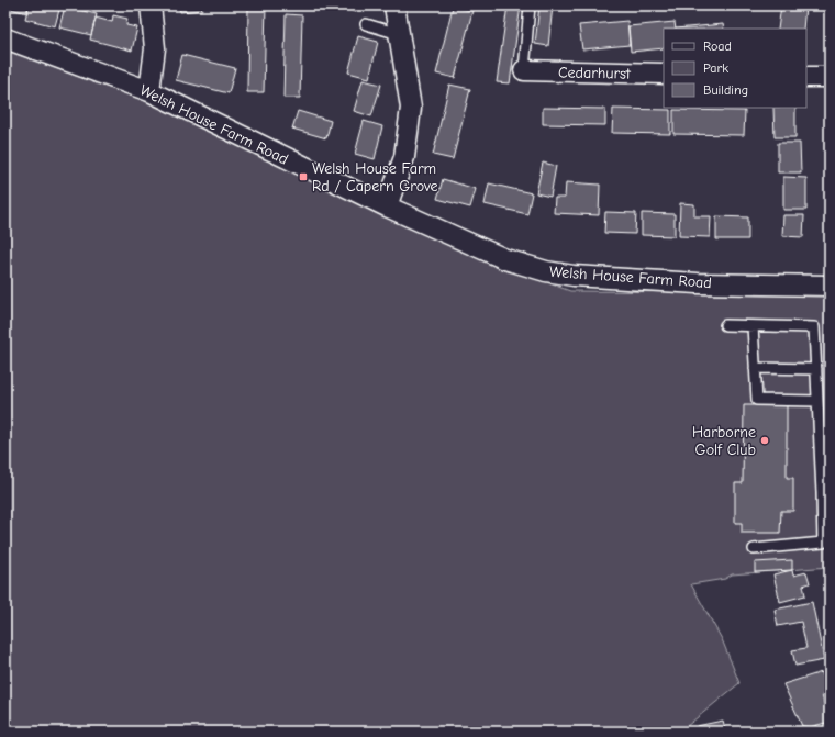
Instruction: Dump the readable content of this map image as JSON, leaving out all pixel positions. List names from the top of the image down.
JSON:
{
  "streets": {
    "street": ["Cedarhurst", "Welsh House Farm Road"]
  },
  "places": {
    "transit": ["Welsh House Farm Rd / Capern Grove"],
    "other": ["Harborne Golf Club"]
  },
  "legend": ["Road", "Park", "Building"]
}
